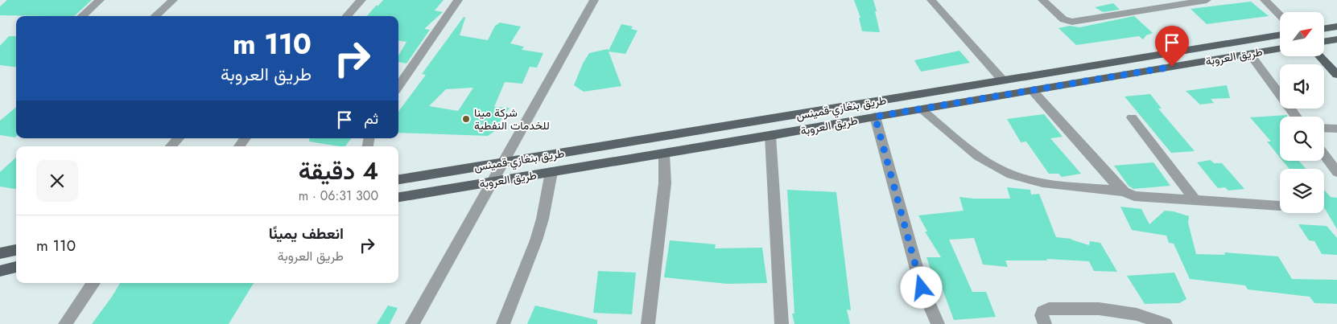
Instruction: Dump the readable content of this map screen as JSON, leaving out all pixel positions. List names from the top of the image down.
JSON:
{
  "streets": {
    "main road": ["طريق العروبة", "طريق بنغازي-قمينس"]
  },
  "places": ["شركة مينا للخدمات النفطية"],
  "north": "top right",
  "page": {
    "turn": ["110 m", "طريق العروبة"],
    "then": "ثم",
    "heading": ["4 دقيقة", "300 m · 06:31"],
    "list": [
      {
        "name": "انعطف يمينًا",
        "note": "طريق العروبة",
        "value": "110 m"
      }
    ]
  }
}
